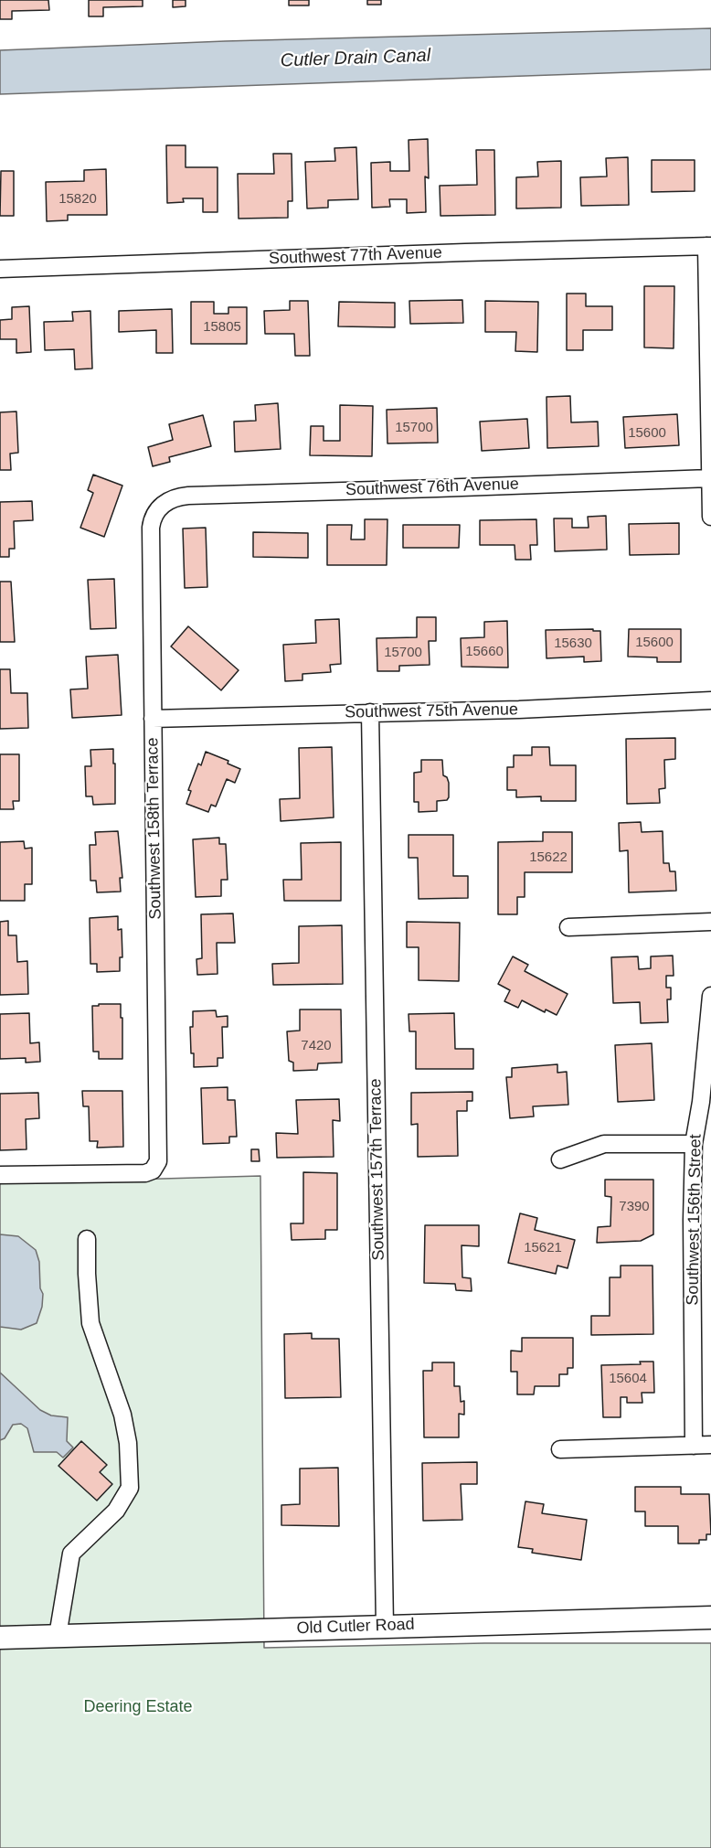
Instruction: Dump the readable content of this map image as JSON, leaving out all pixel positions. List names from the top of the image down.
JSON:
{
  "streets": {
    "main road": ["Old Cutler Road"],
    "street": [
      "Southwest 77th Avenue",
      "Southwest 76th Avenue",
      "Southwest 75th Avenue",
      "Southwest 158th Terrace",
      "Southwest 157th Terrace",
      "Southwest 156th Street"
    ]
  },
  "crossings": [
    ["Southwest 76th Avenue", "Southwest 158th Terrace"],
    ["Southwest 75th Avenue", "Southwest 158th Terrace"],
    ["Southwest 75th Avenue", "Southwest 157th Terrace"],
    ["Southwest 157th Terrace", "Old Cutler Road"]
  ],
  "water": ["Cutler Drain Canal"],
  "parks": ["Deering Estate"],
  "house_numbers": [
    "15820",
    "15805",
    "15700",
    "15600",
    "15600",
    "15630",
    "15660",
    "15700",
    "15622",
    "7420",
    "7390",
    "15621",
    "15604"
  ]
}
